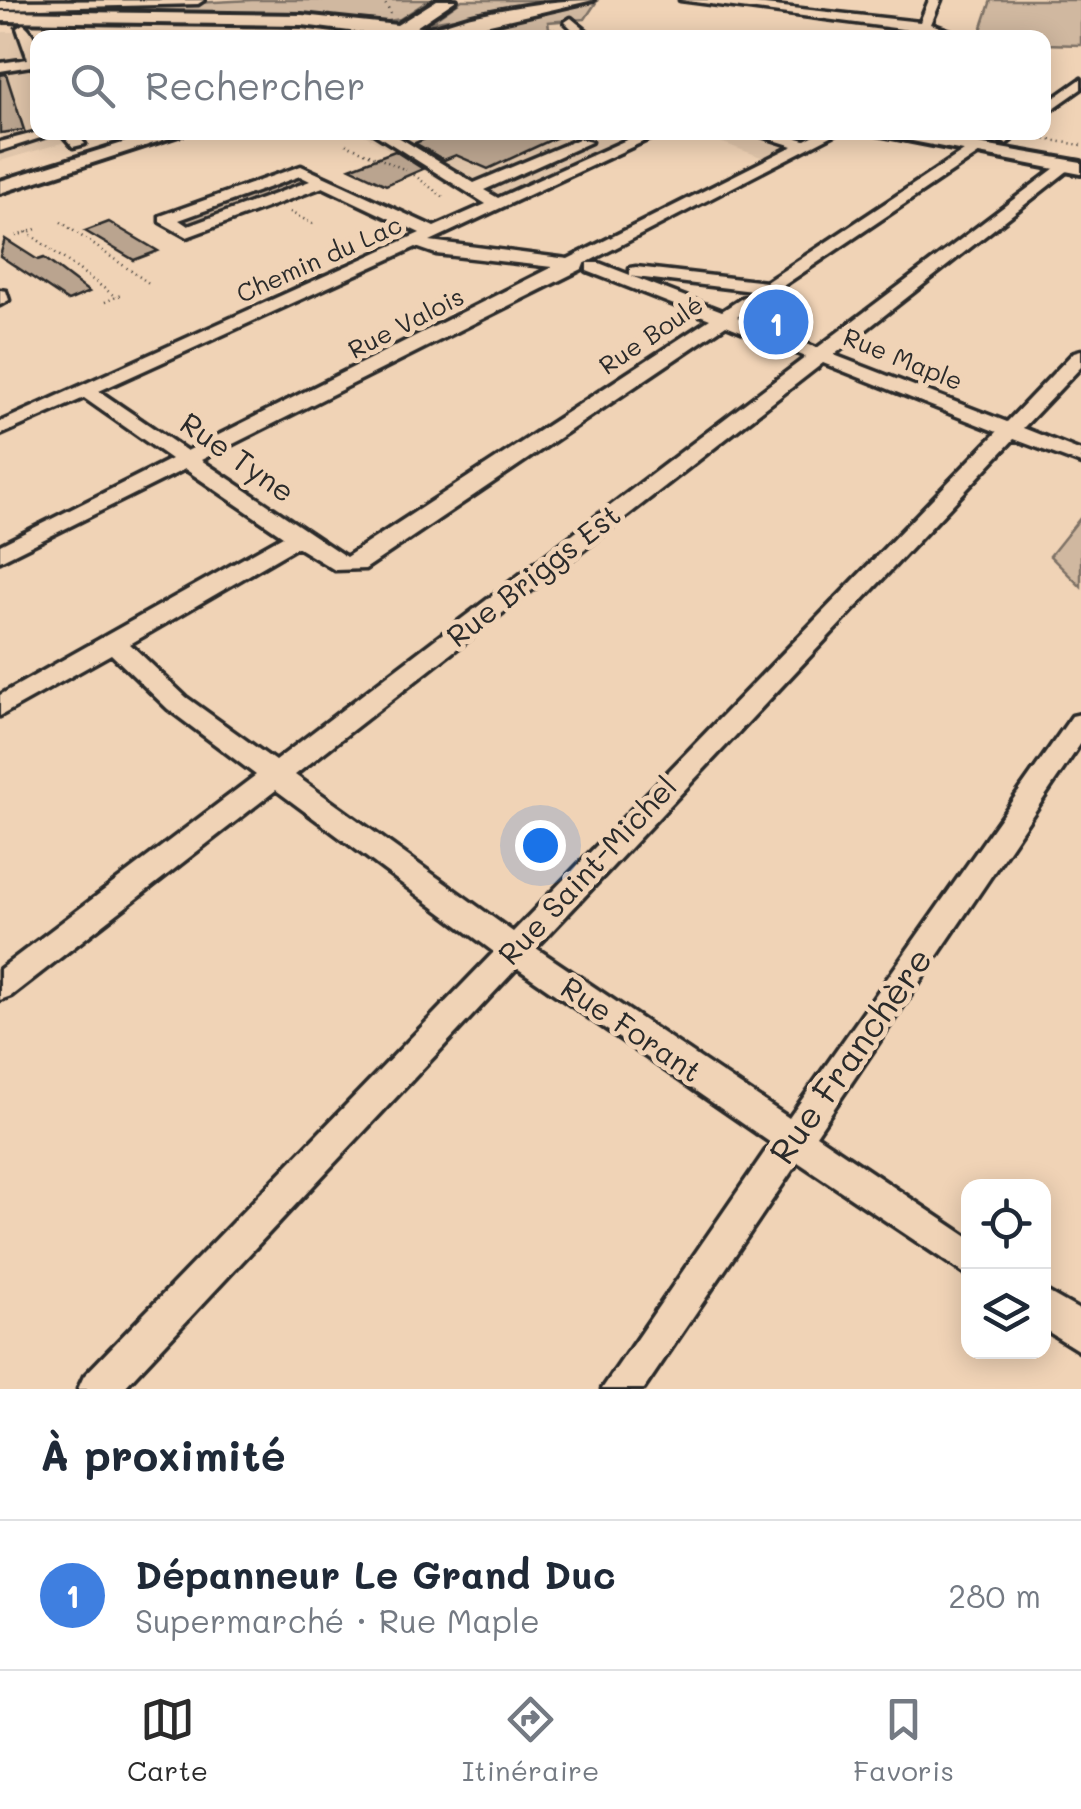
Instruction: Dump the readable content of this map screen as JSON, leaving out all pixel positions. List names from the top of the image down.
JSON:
{
  "streets": {
    "street": [
      "Chemin du Lac",
      "Rue Valois",
      "Rue Boulé",
      "Rue Maple",
      "Rue Tyne",
      "Rue Briggs Est",
      "Rue Saint-Michel",
      "Rue Forant",
      "Rue Franchère"
    ]
  },
  "crossings": [
    ["Chemin du Lac", "Rue Maple"],
    ["Chemin du Lac", "Rue Tyne"],
    ["Rue Valois", "Rue Maple"],
    ["Rue Valois", "Rue Tyne"],
    ["Rue Boulé", "Rue Maple"],
    ["Rue Boulé", "Rue Tyne"],
    ["Rue Maple", "Rue Briggs Est"],
    ["Rue Maple", "Rue Saint-Michel"],
    ["Rue Briggs Est", "Rue Forant"],
    ["Rue Saint-Michel", "Rue Forant"],
    ["Rue Forant", "Rue Franchère"]
  ],
  "page": {
    "search": "Rechercher",
    "pins": "1",
    "heading": "À proximité",
    "list": [
      {
        "mark": "1",
        "name": "Dépanneur Le Grand Duc",
        "note": "Supermarché · Rue Maple",
        "value": "280 m"
      }
    ],
    "nav": ["Carte", "Itinéraire", "Favoris"]
  }
}
